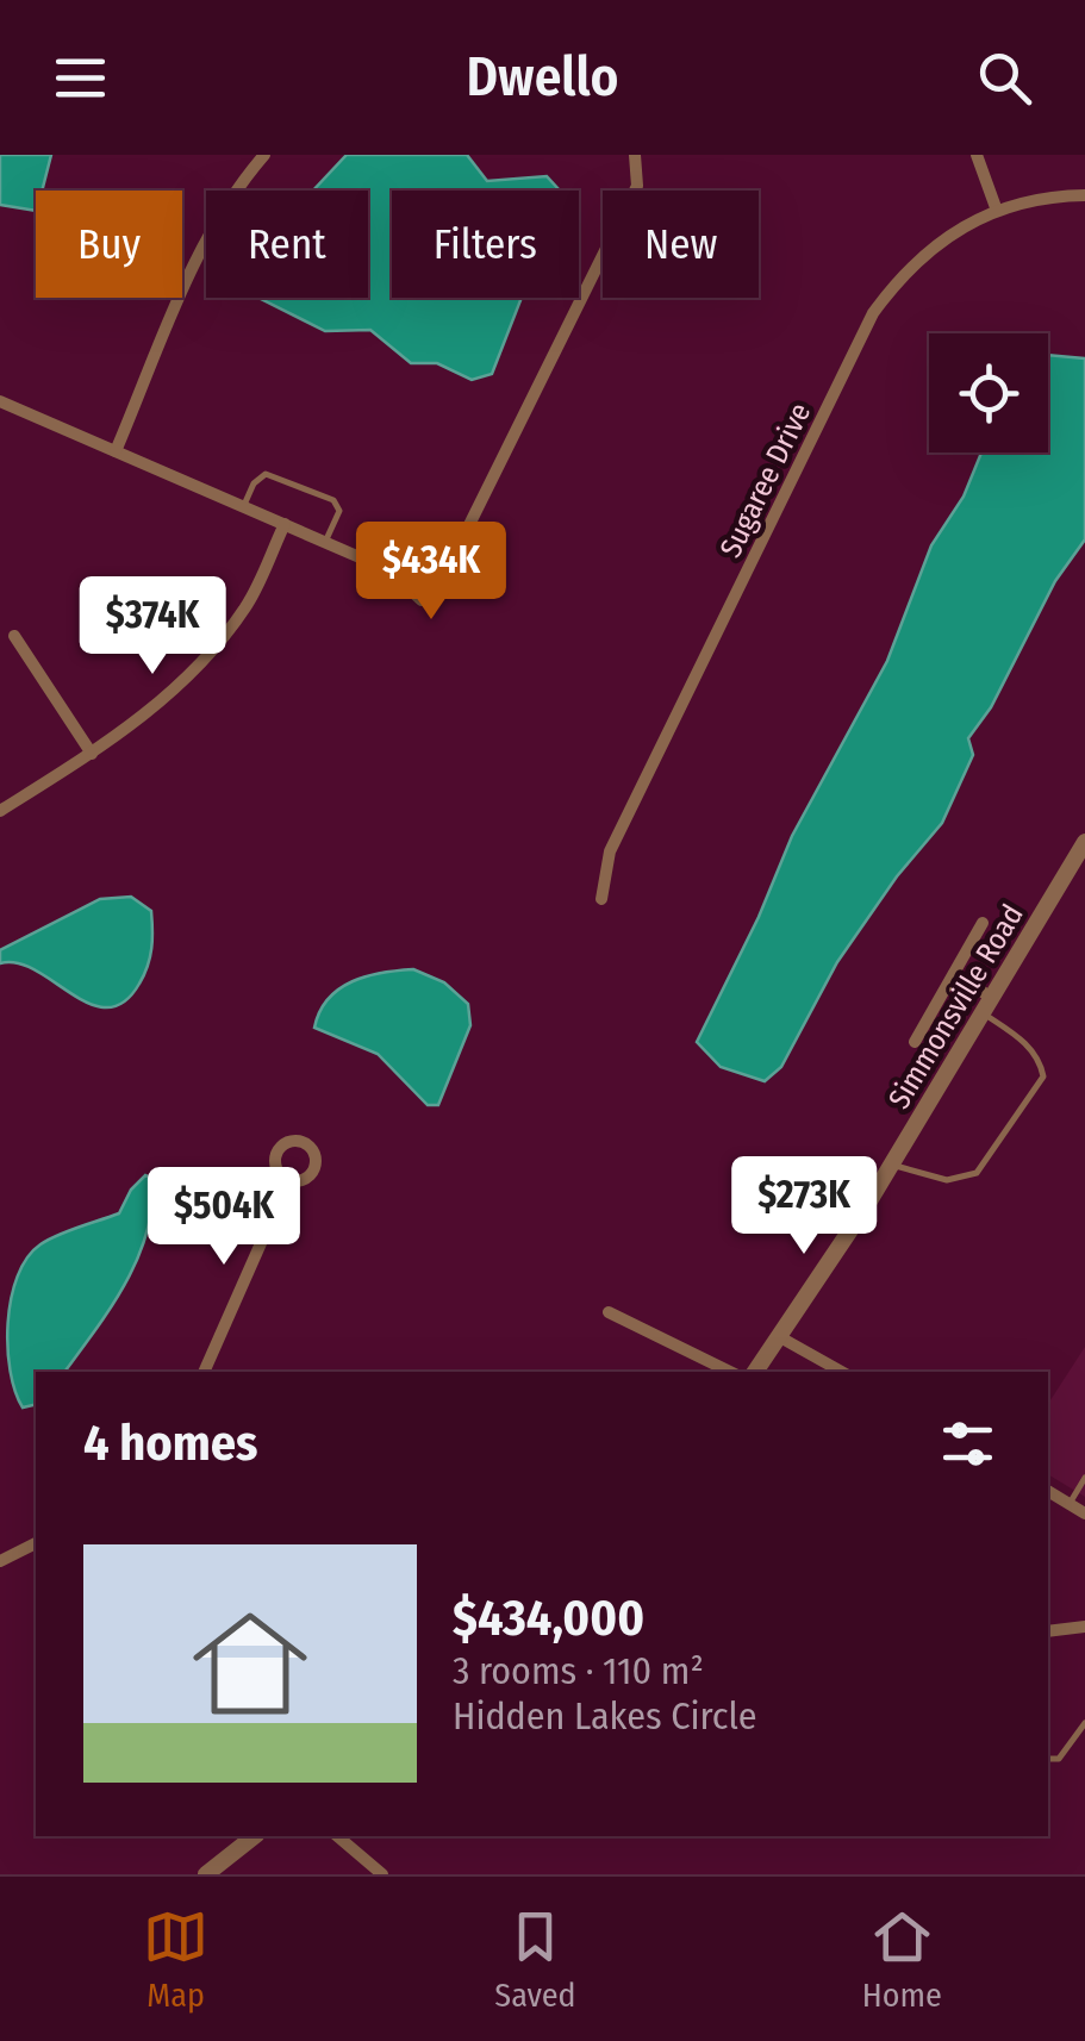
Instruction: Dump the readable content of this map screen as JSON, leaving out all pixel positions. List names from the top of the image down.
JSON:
{
  "streets": {
    "street": ["Sugaree Drive", "Simmonsville Road"]
  },
  "page": {
    "header": "Dwello",
    "chip": [
      "Buy",
      "Rent",
      "Filters",
      "New"
    ],
    "price": [
      "$434K",
      "$374K",
      "$273K",
      "$504K"
    ],
    "heading": "4 homes",
    "list": [
      {
        "name": "$434,000",
        "note": "3 rooms · 110 m² · Hidden Lakes Circle"
      }
    ],
    "tabs": ["Map", "Saved", "Home"]
  }
}
